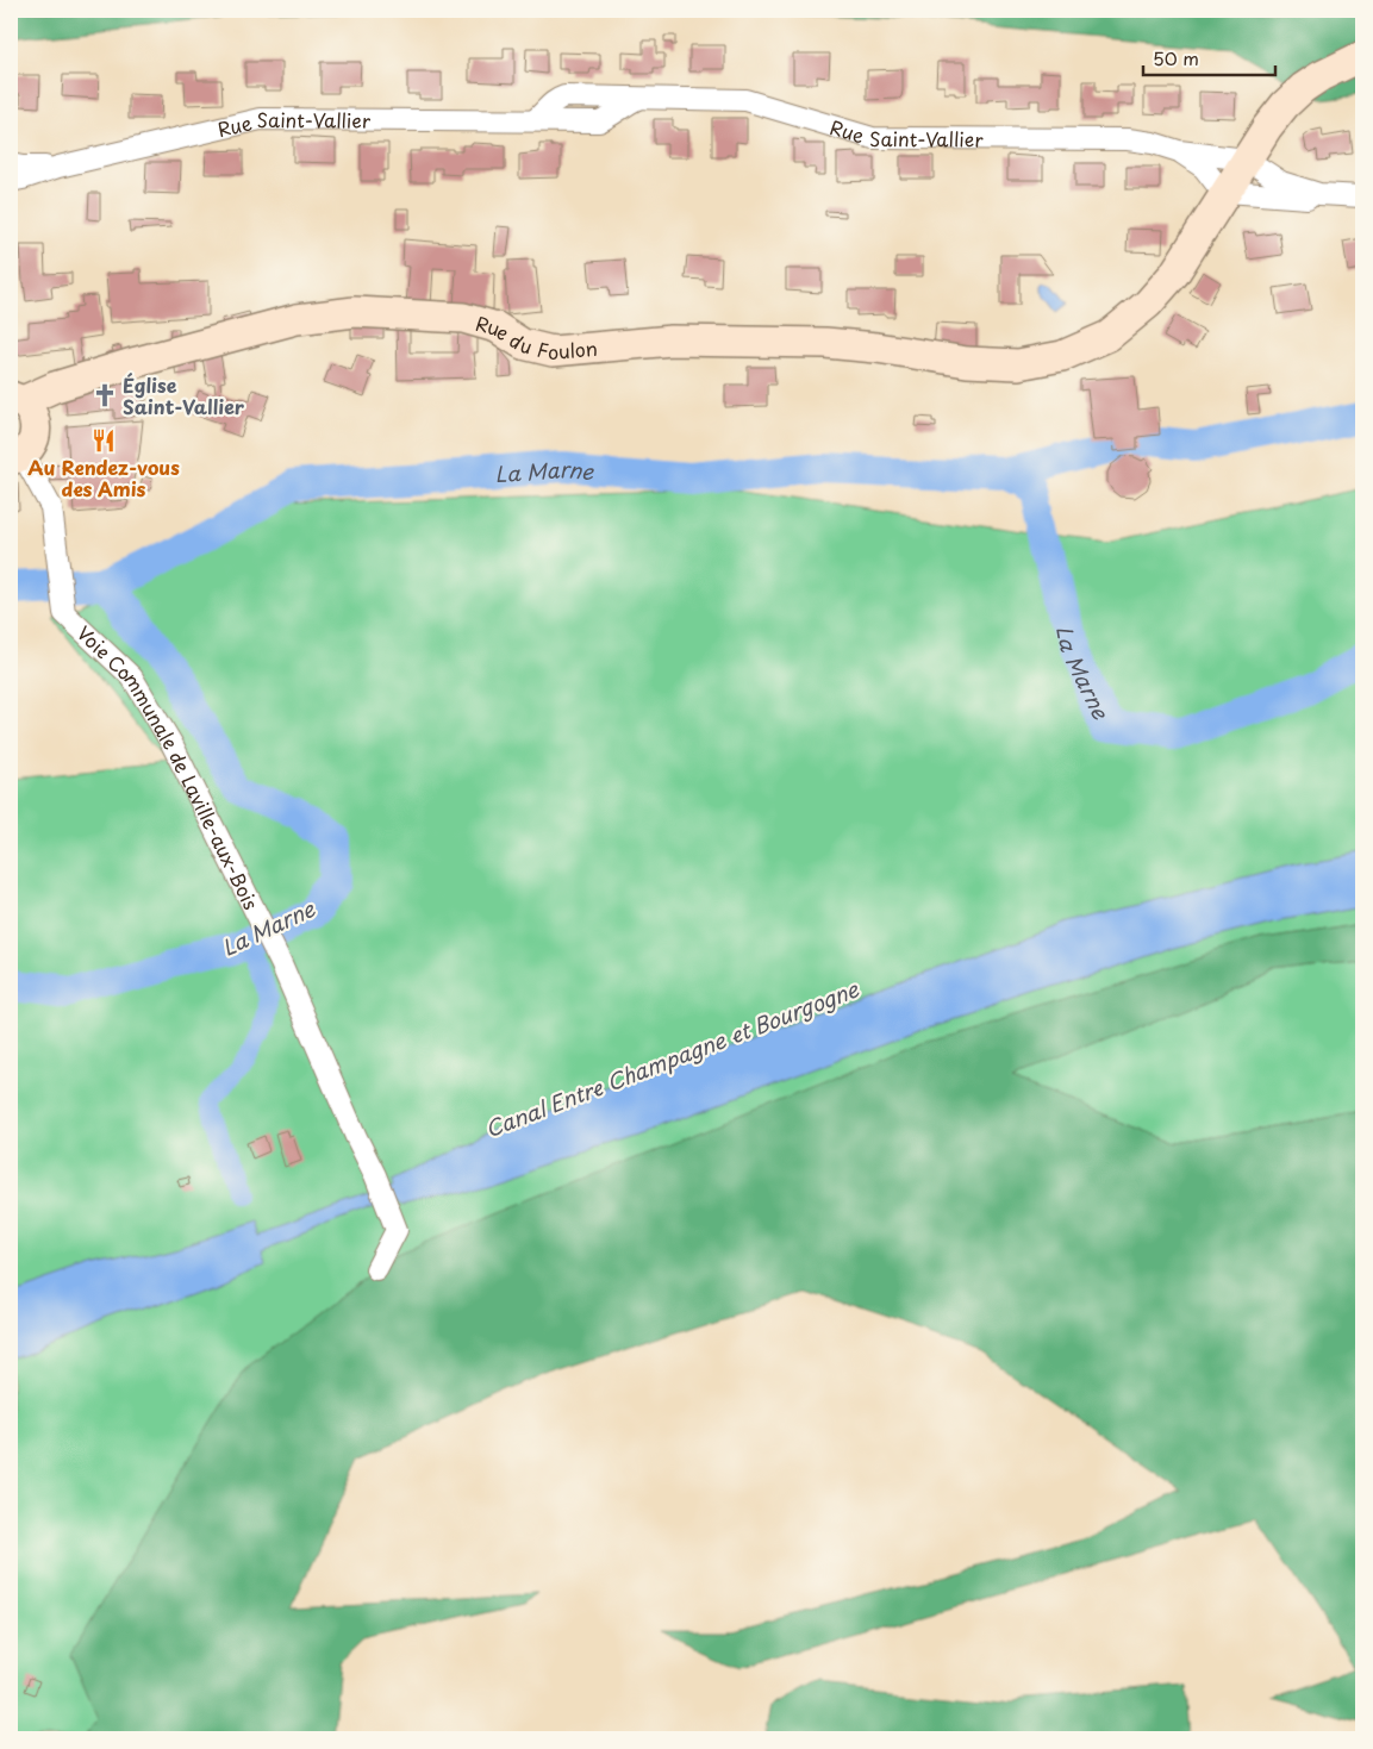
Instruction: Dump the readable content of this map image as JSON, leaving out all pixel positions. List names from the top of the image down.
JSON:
{
  "streets": {
    "street": ["Rue Saint-Vallier", "Rue du Foulon", "Voie Communale de Laville-aux-Bois"]
  },
  "water": ["La Marne", "Canal Entre Champagne et Bourgogne"],
  "places": {
    "church": ["Église Saint-Vallier"],
    "restaurant": ["Au Rendez-vous des Amis"]
  },
  "scale_bar": "50 m"
}
